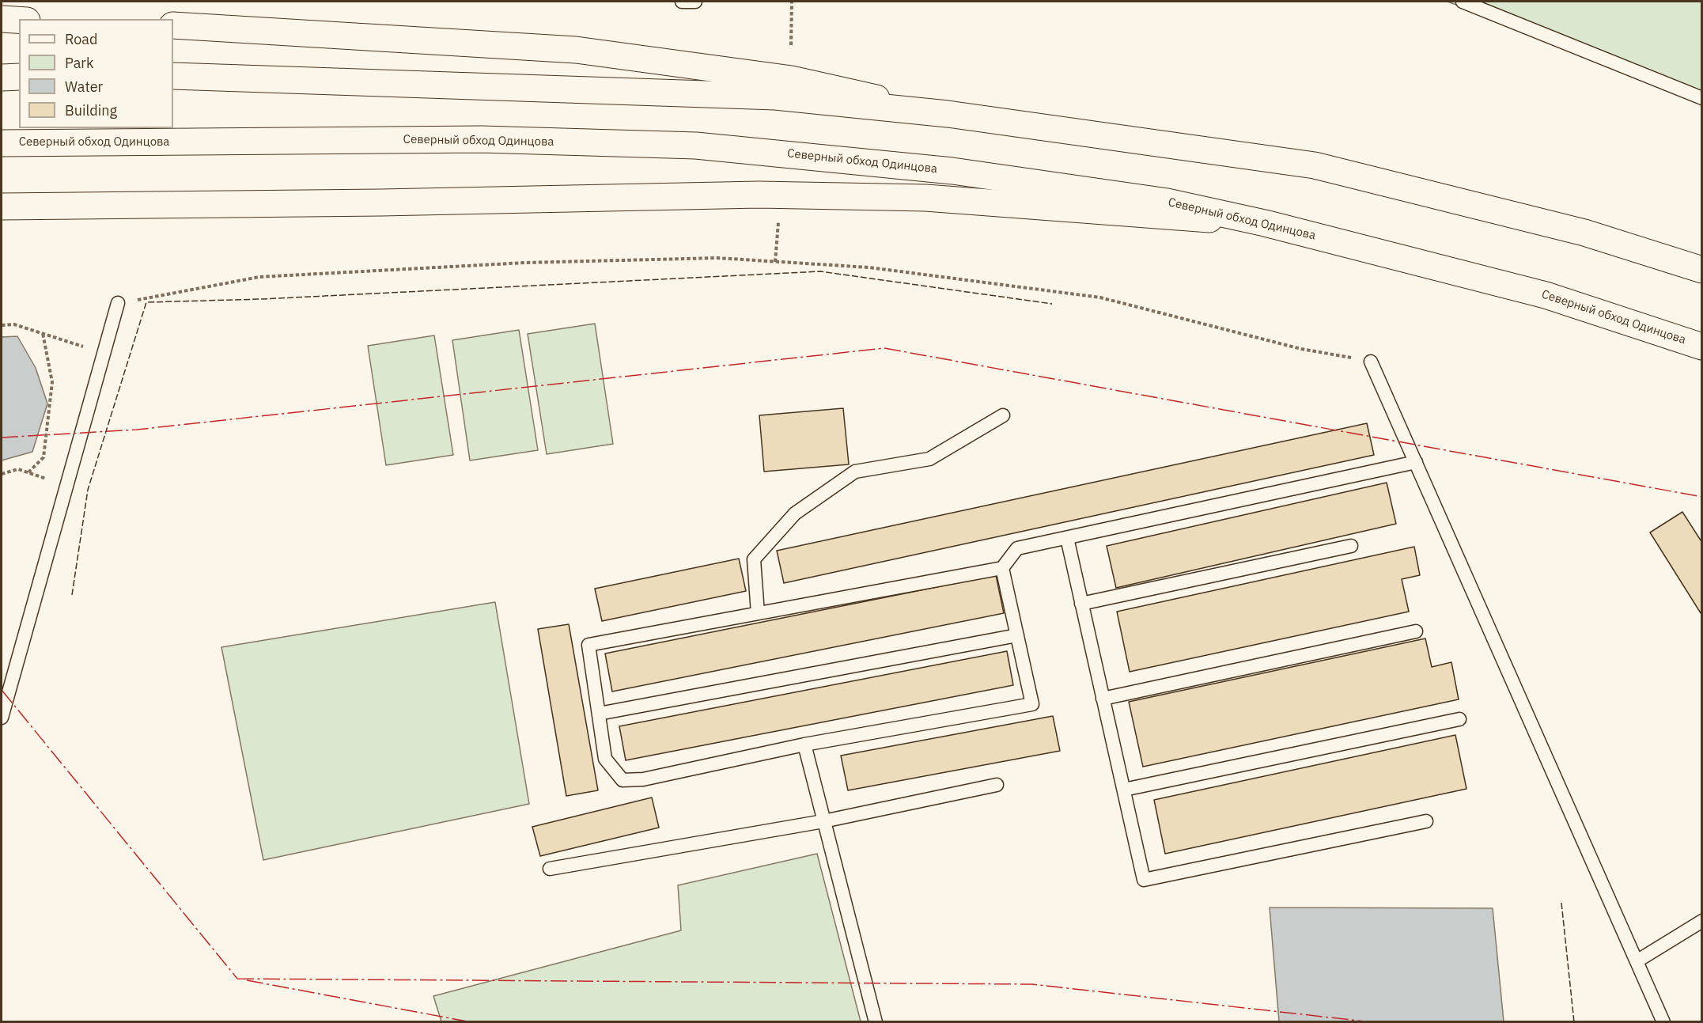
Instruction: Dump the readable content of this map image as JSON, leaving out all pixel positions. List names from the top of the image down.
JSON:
{
  "streets": {
    "main road": ["Северный обход Одинцова"]
  },
  "legend": [
    "Road",
    "Park",
    "Water",
    "Building"
  ]
}
